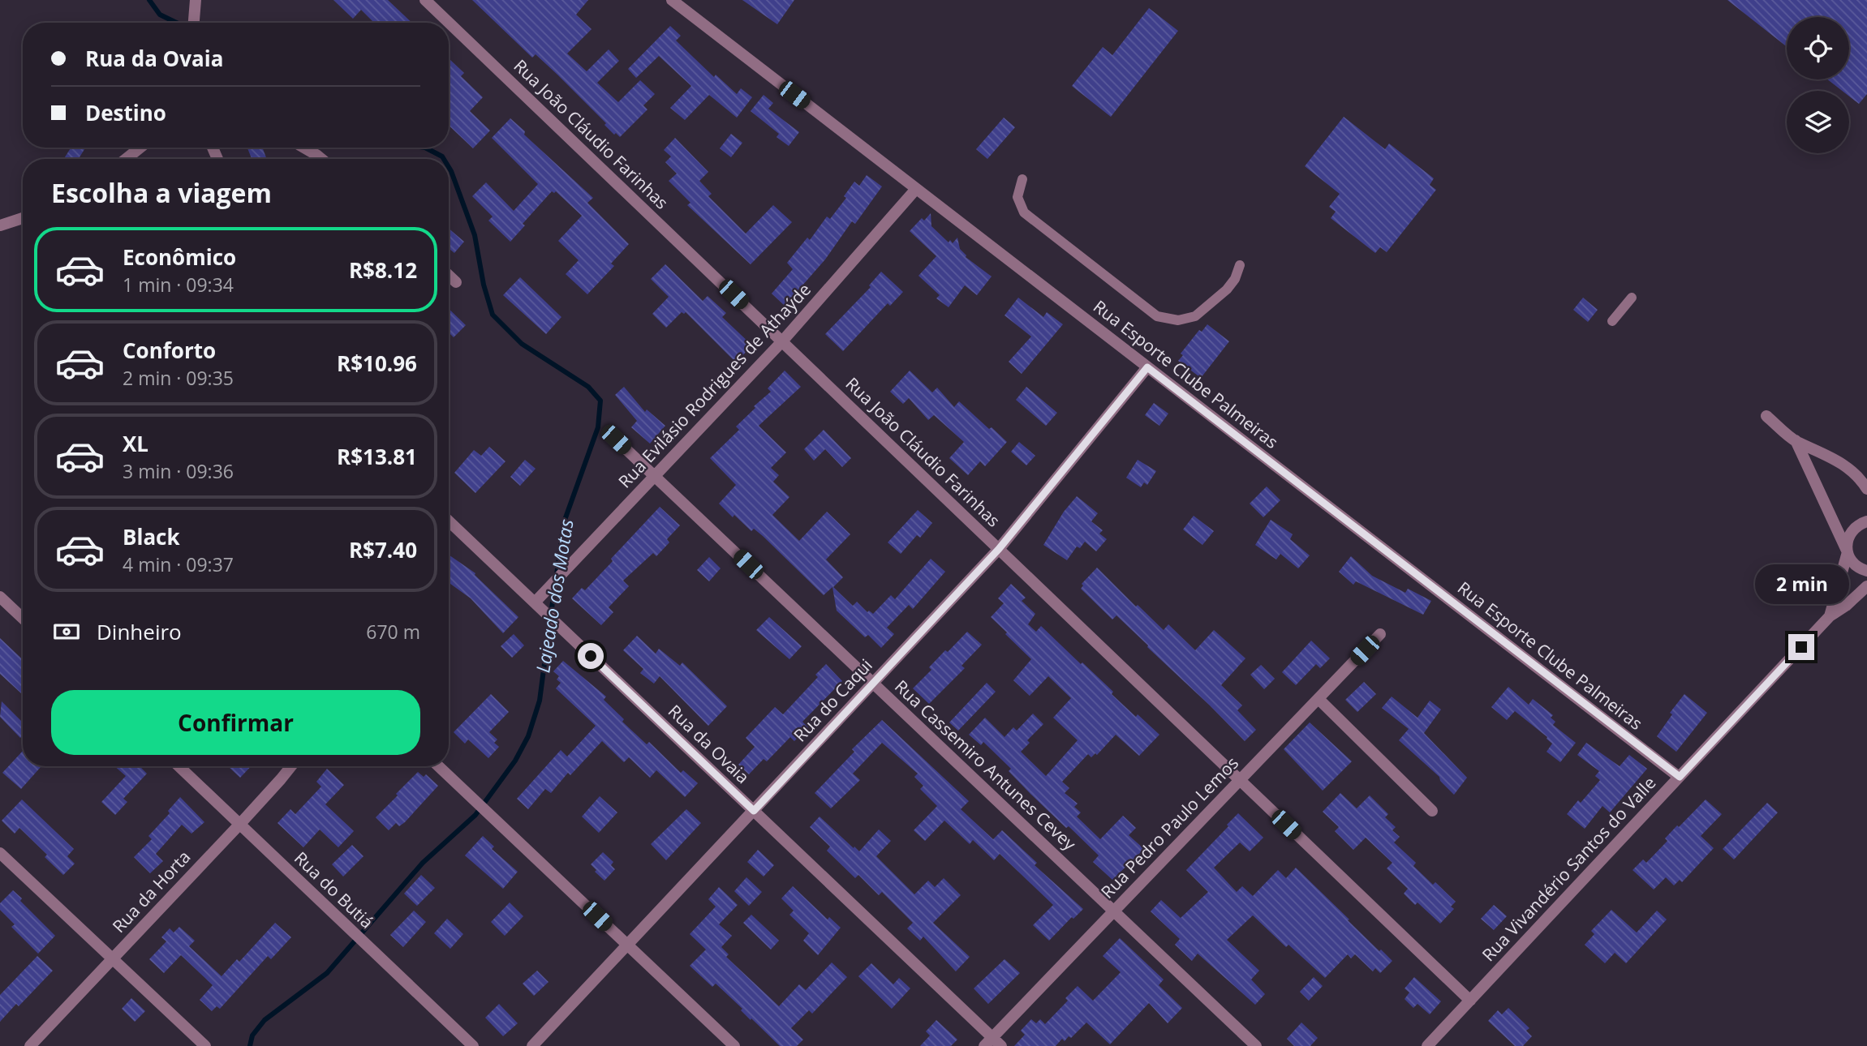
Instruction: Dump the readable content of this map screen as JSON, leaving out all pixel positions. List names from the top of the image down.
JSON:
{
  "streets": {
    "street": [
      "Rua João Cláudio Farinhas",
      "Rua Esporte Clube Palmeiras",
      "Rua Evilásio Rodrigues de Athaýde",
      "Rua do Caqui",
      "Rua da Ovaia",
      "Rua Cassemiro Antunes Cevey",
      "Rua Pedro Paulo Lemos",
      "Rua Vivandério Santos do Valle",
      "Rua do Butiá",
      "Rua da Horta"
    ]
  },
  "crossings": [
    ["Rua João Cláudio Farinhas", "Rua Evilásio Rodrigues de Athaýde"],
    ["Rua João Cláudio Farinhas", "Rua do Caqui"],
    ["Rua João Cláudio Farinhas", "Rua Pedro Paulo Lemos"],
    ["Rua João Cláudio Farinhas", "Rua Vivandério Santos do Valle"],
    ["Rua Esporte Clube Palmeiras", "Rua Evilásio Rodrigues de Athaýde"],
    ["Rua Esporte Clube Palmeiras", "Rua do Caqui"],
    ["Rua Esporte Clube Palmeiras", "Rua Vivandério Santos do Valle"],
    ["Rua Evilásio Rodrigues de Athaýde", "Rua da Ovaia"],
    ["Rua Evilásio Rodrigues de Athaýde", "Rua Cassemiro Antunes Cevey"],
    ["Rua do Caqui", "Rua da Ovaia"],
    ["Rua do Caqui", "Rua Cassemiro Antunes Cevey"],
    ["Rua da Ovaia", "Rua Pedro Paulo Lemos"],
    ["Rua Cassemiro Antunes Cevey", "Rua Pedro Paulo Lemos"],
    ["Rua do Butiá", "Rua da Horta"]
  ],
  "water": ["Lajeado dos Motas"],
  "page": {
    "banner": ["Rua da Ovaia", "Destino"],
    "heading": "Escolha a viagem",
    "list": [
      {
        "name": "Econômico",
        "note": "1 min · 09:34",
        "value": "R$8.12"
      },
      {
        "name": "Conforto",
        "note": "2 min · 09:35",
        "value": "R$10.96"
      },
      {
        "name": "XL",
        "note": "3 min · 09:36",
        "value": "R$13.81"
      },
      {
        "name": "Black",
        "note": "4 min · 09:37",
        "value": "R$7.40"
      }
    ],
    "bubble": "2 min",
    "pay": ["Dinheiro", "670 m"],
    "buttons": "Confirmar"
  }
}
